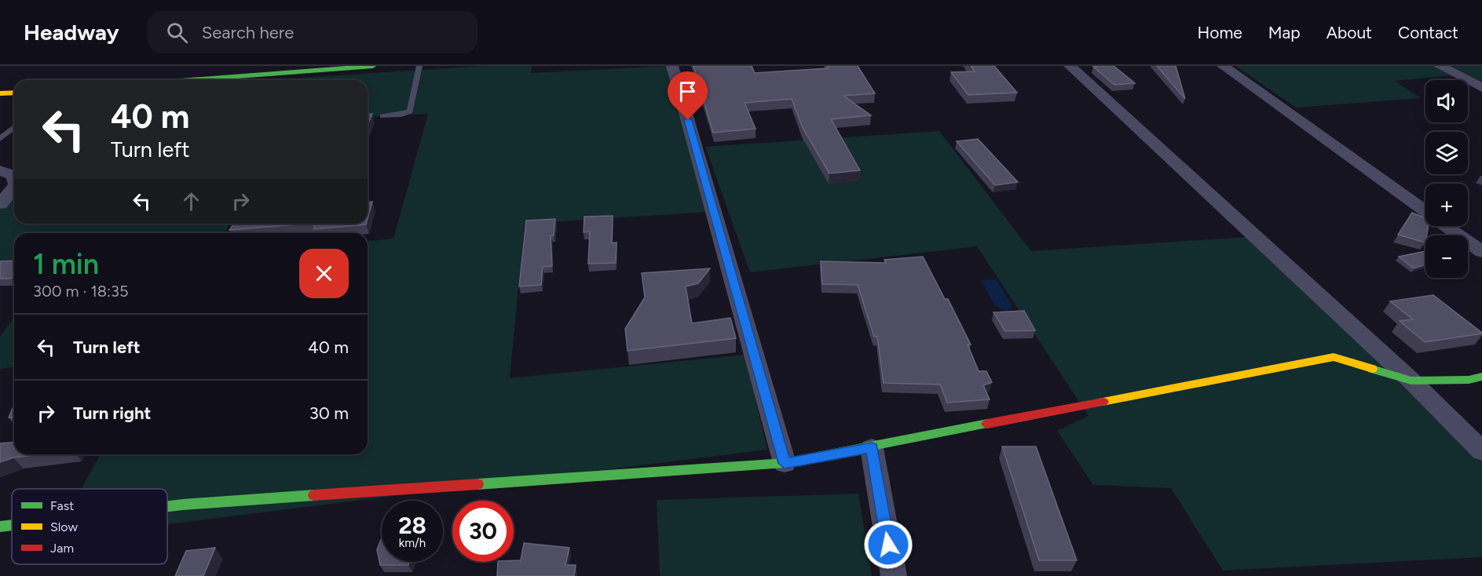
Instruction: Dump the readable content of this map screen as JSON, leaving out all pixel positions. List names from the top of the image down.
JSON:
{
  "legend": ["Fast", "Slow", "Jam"],
  "page": {
    "header": "Headway",
    "search": "Search here",
    "nav": [
      "Home",
      "Map",
      "About",
      "Contact"
    ],
    "map_buttons": ["+", "−"],
    "turn": ["40 m", "Turn left"],
    "heading": ["1 min", "300 m · 18:35"],
    "list": [
      {
        "name": "Turn left",
        "value": "40 m"
      },
      {
        "name": "Turn right",
        "value": "30 m"
      }
    ],
    "speed": "28 km/h",
    "limit": "30"
  }
}
